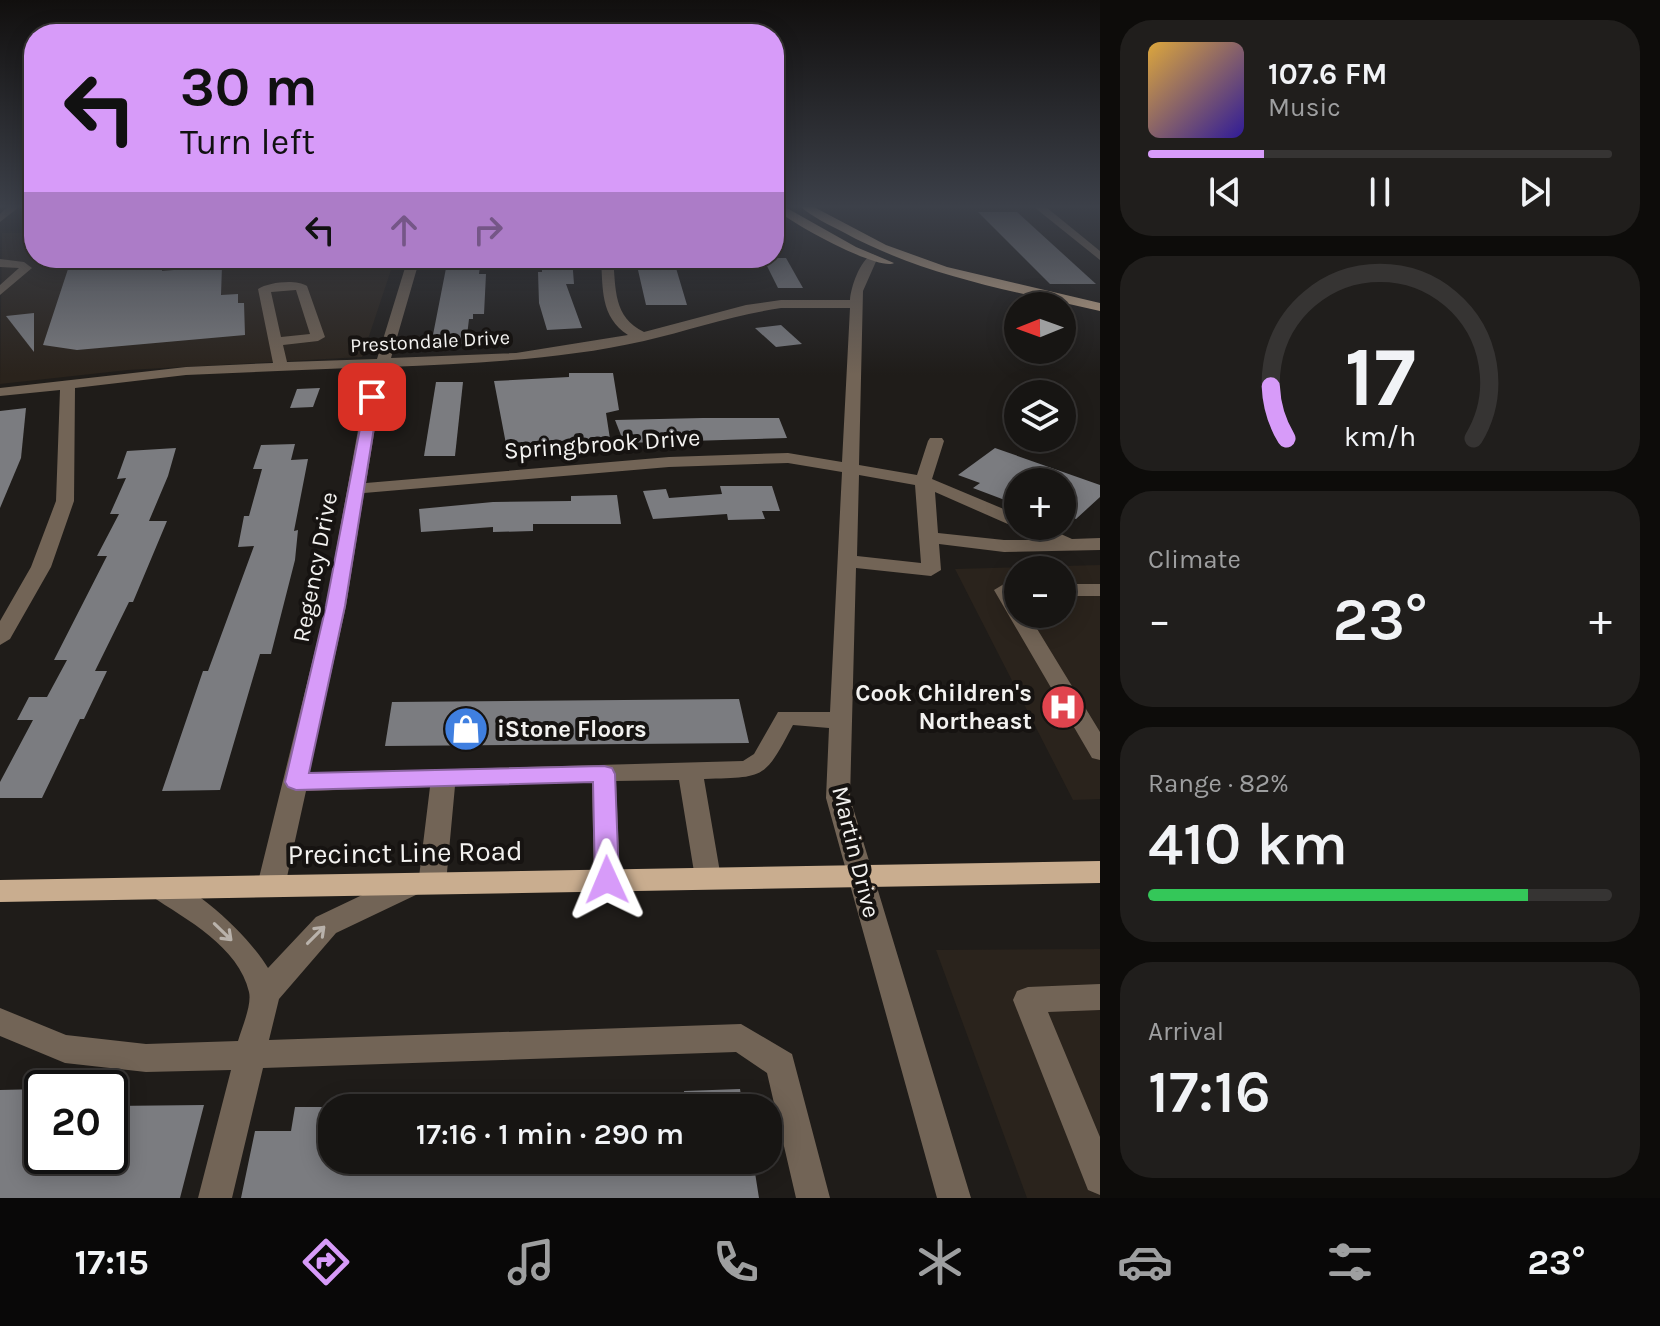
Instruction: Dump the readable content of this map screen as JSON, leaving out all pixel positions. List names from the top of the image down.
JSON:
{
  "streets": {
    "main road": ["Precinct Line Road"],
    "street": [
      "Prestondale Drive",
      "Springbrook Drive",
      "Regency Drive",
      "Martin Drive"
    ]
  },
  "crossings": [
    ["Prestondale Drive", "Regency Drive"],
    ["Prestondale Drive", "Martin Drive"],
    ["Springbrook Drive", "Regency Drive"],
    ["Springbrook Drive", "Martin Drive"],
    ["Regency Drive", "Precinct Line Road"],
    ["Precinct Line Road", "Martin Drive"]
  ],
  "places": {
    "hospital": ["Cook Children's Northeast"],
    "shop": ["iStone Floors"]
  },
  "north": "left",
  "page": {
    "turn": ["30 m", "Turn left"],
    "song": ["107.6 FM", "Music"],
    "map_buttons": ["+", "−"],
    "tile": [
      "Climate",
      ["Range · 82%", "410 km"],
      ["Arrival", "17:16"]
    ],
    "heat": ["−", "23°", "+"],
    "limit": "20",
    "trip": "17:16 · 1 min · 290 m",
    "tabs": ["17:15", "23°"],
    "gauge": ["17", "km/h"]
  }
}
